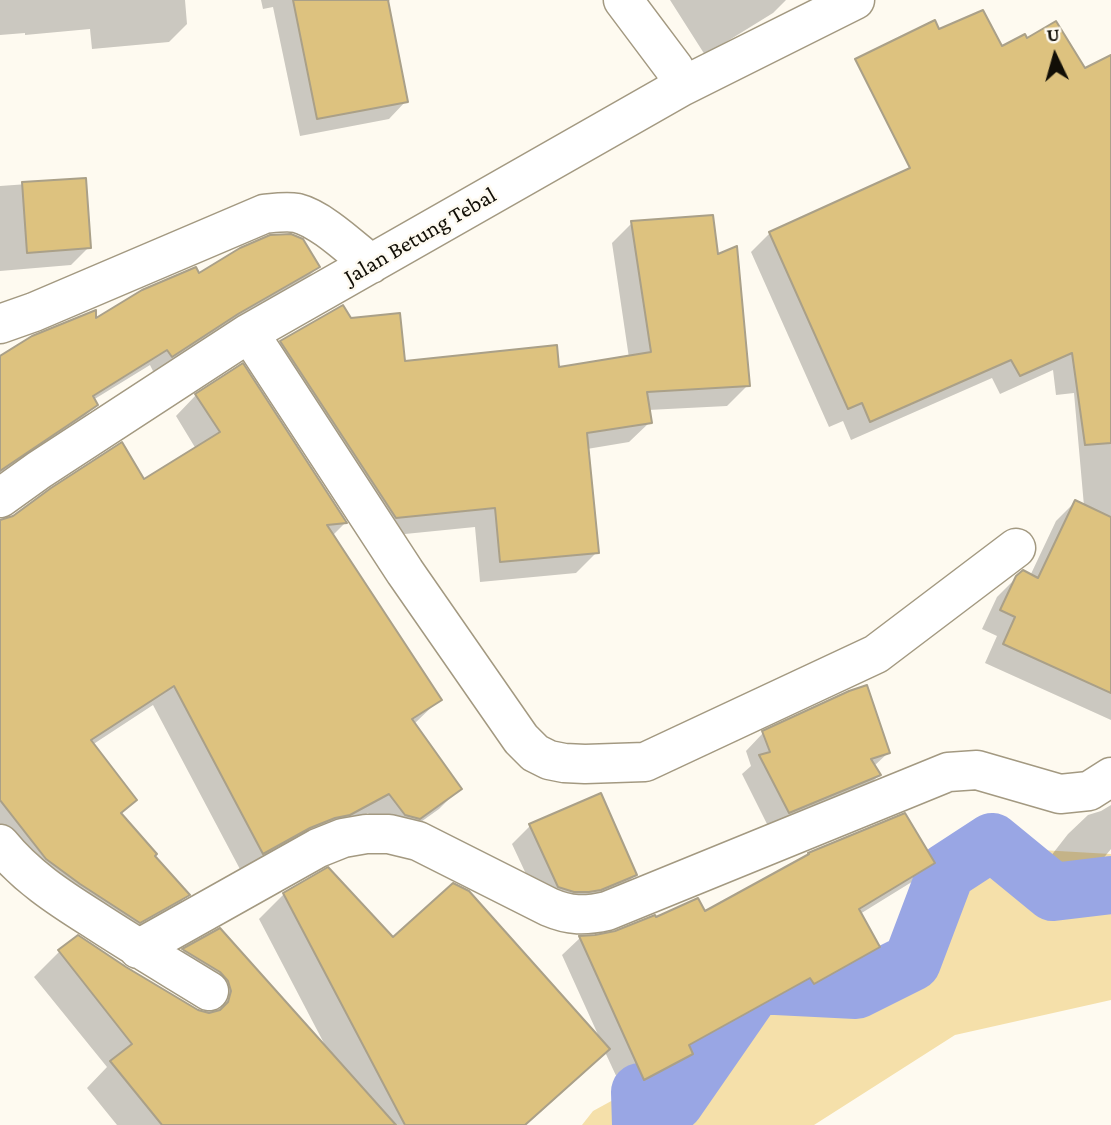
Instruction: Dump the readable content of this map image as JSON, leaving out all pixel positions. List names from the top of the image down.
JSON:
{
  "streets": {
    "street": ["Jalan Betung Tebal"]
  },
  "north": "top"
}
